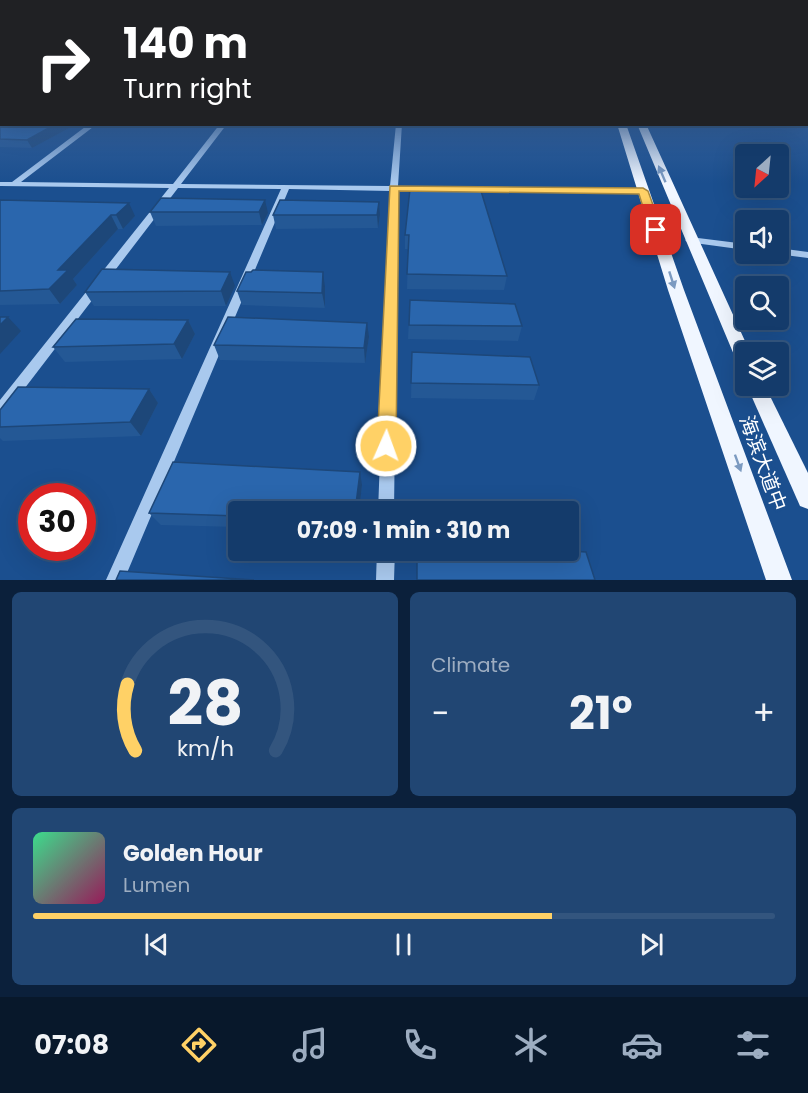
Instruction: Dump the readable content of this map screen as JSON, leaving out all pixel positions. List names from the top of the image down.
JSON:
{
  "streets": {
    "main road": ["海滨大道中"]
  },
  "north": "bottom left",
  "page": {
    "turn": ["140 m", "Turn right"],
    "limit": "30",
    "trip": "07:09 · 1 min · 310 m",
    "tile": "Climate",
    "heat": ["−", "21°", "+"],
    "song": ["Golden Hour", "Lumen"],
    "tabs": "07:08",
    "gauge": ["28", "km/h"]
  }
}
